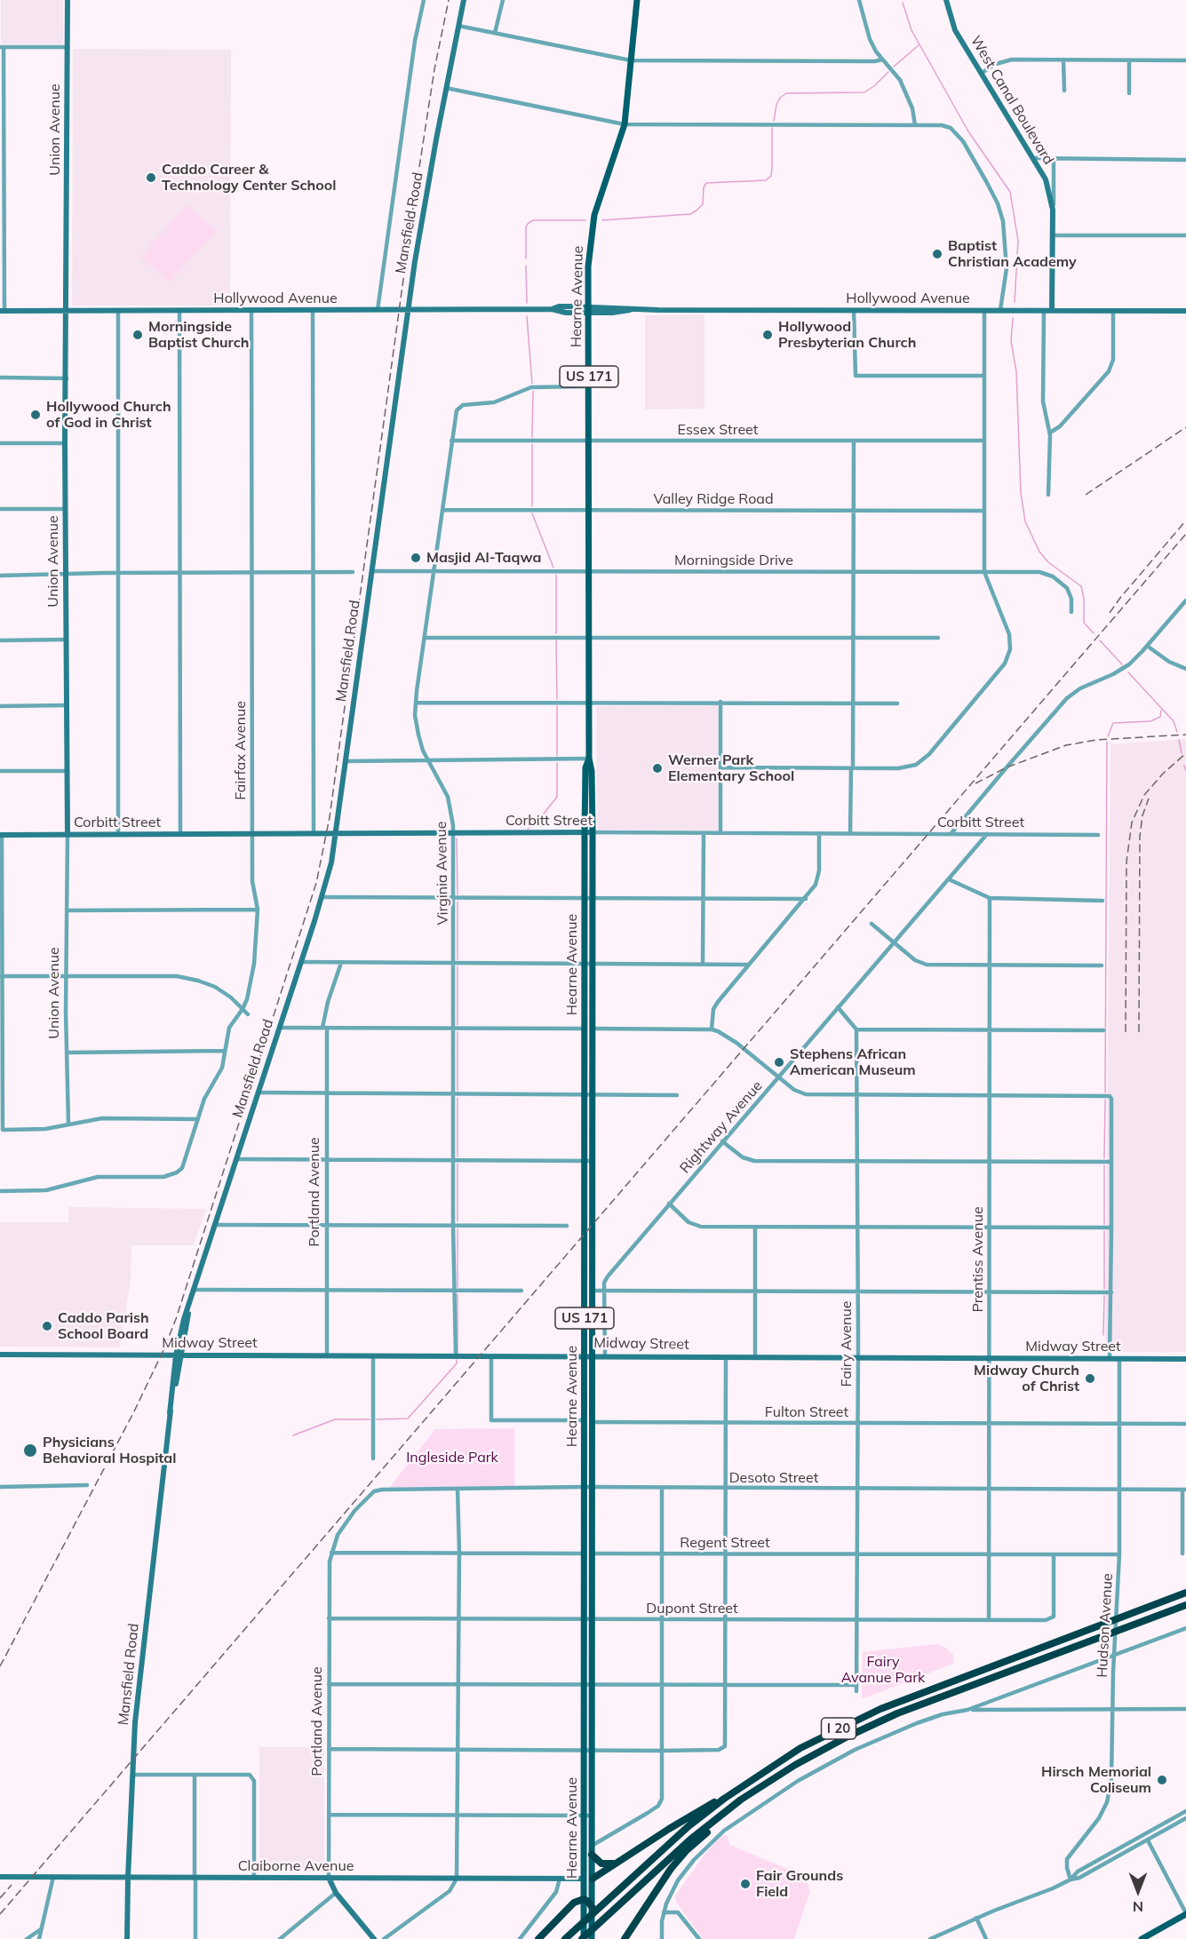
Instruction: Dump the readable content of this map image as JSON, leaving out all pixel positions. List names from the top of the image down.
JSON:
{
  "streets": {
    "highway": ["I 20"],
    "main road": ["Hearne Avenue", "US 171"],
    "street": [
      "West Canal Boulevard",
      "Union Avenue",
      "Mansfield Road",
      "Hollywood Avenue",
      "Essex Street",
      "Valley Ridge Road",
      "Morningside Drive",
      "Fairfax Avenue",
      "Corbitt Street",
      "Virginia Avenue",
      "Rightway Avenue",
      "Portland Avenue",
      "Prentiss Avenue",
      "Midway Street",
      "Fairy Avenue",
      "Fulton Street",
      "Desoto Street",
      "Regent Street",
      "Dupont Street",
      "Hudson Avenue",
      "Claiborne Avenue"
    ]
  },
  "crossings": [
    ["West Canal Boulevard", "Hollywood Avenue"],
    ["Union Avenue", "Hollywood Avenue"],
    ["Union Avenue", "Corbitt Street"],
    ["Mansfield Road", "Hollywood Avenue"],
    ["Mansfield Road", "Morningside Drive"],
    ["Mansfield Road", "Corbitt Street"],
    ["Mansfield Road", "Midway Street"],
    ["Mansfield Road", "Claiborne Avenue"],
    ["Hearne Avenue", "Hollywood Avenue"],
    ["Hearne Avenue", "Essex Street"],
    ["Hearne Avenue", "Valley Ridge Road"],
    ["Hearne Avenue", "Morningside Drive"],
    ["Hearne Avenue", "Corbitt Street"],
    ["Hearne Avenue", "Virginia Avenue"],
    ["Hearne Avenue", "Midway Street"],
    ["Hearne Avenue", "Fulton Street"],
    ["Hearne Avenue", "Desoto Street"],
    ["Hearne Avenue", "Regent Street"],
    ["Hearne Avenue", "Dupont Street"],
    ["Hearne Avenue", "I 20"],
    ["Hearne Avenue", "Claiborne Avenue"],
    ["Hollywood Avenue", "Fairfax Avenue"],
    ["Essex Street", "Virginia Avenue"],
    ["Valley Ridge Road", "Virginia Avenue"],
    ["Morningside Drive", "Virginia Avenue"],
    ["Fairfax Avenue", "Corbitt Street"],
    ["Corbitt Street", "Virginia Avenue"],
    ["Corbitt Street", "Rightway Avenue"],
    ["Virginia Avenue", "Midway Street"],
    ["Rightway Avenue", "Midway Street"],
    ["Portland Avenue", "Midway Street"],
    ["Portland Avenue", "Desoto Street"],
    ["Portland Avenue", "Regent Street"],
    ["Portland Avenue", "Dupont Street"],
    ["Portland Avenue", "Claiborne Avenue"],
    ["Prentiss Avenue", "Midway Street"],
    ["Prentiss Avenue", "Fulton Street"],
    ["Prentiss Avenue", "Desoto Street"],
    ["Prentiss Avenue", "Regent Street"],
    ["Prentiss Avenue", "Dupont Street"],
    ["Midway Street", "Fairy Avenue"],
    ["Midway Street", "Fulton Street"],
    ["Midway Street", "Hudson Avenue"],
    ["Fairy Avenue", "Fulton Street"],
    ["Fairy Avenue", "Desoto Street"],
    ["Fairy Avenue", "Regent Street"],
    ["Fairy Avenue", "Dupont Street"],
    ["Fulton Street", "Hudson Avenue"],
    ["Desoto Street", "Hudson Avenue"],
    ["Regent Street", "Dupont Street"],
    ["Regent Street", "Hudson Avenue"]
  ],
  "parks": ["Ingleside Park", "Fairy Avanue Park"],
  "places": [
    "Caddo Career & Technology Center School",
    "Baptist Christian Academy",
    "Morningside Baptist Church",
    "Hollywood Presbyterian Church",
    "Hollywood Church of God in Christ",
    "Masjid Al-Taqwa",
    "Werner Park Elementary School",
    "Stephens African American Museum",
    "Caddo Parish School Board",
    "Midway Church of Christ",
    "Physicians Behavioral Hospital",
    "Hirsch Memorial Coliseum",
    "Fair Grounds Field"
  ],
  "north": "bottom"
}
